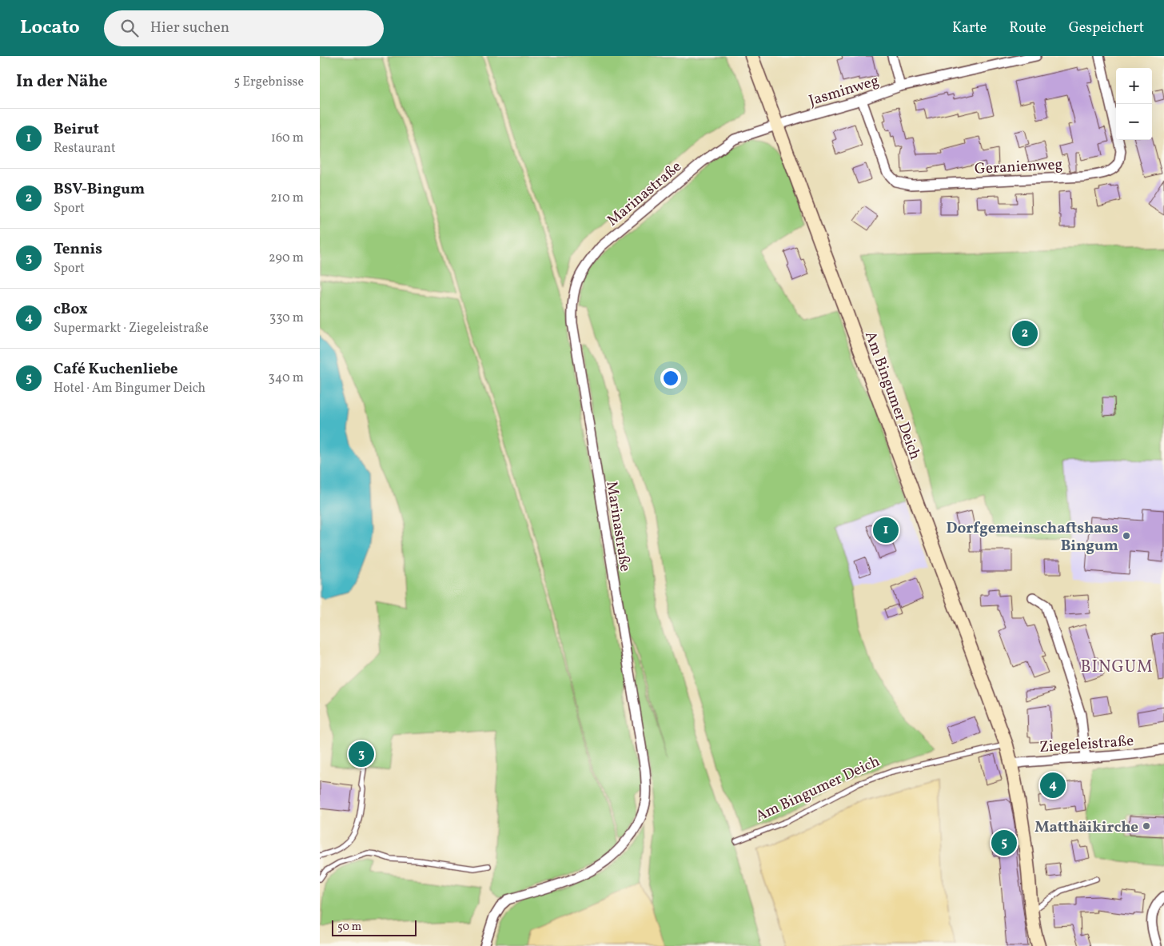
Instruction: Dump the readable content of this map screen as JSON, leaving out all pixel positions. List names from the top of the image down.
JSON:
{
  "streets": {
    "main road": ["Am Bingumer Deich"],
    "street": [
      "Jasminweg",
      "Geranienweg",
      "Marinastraße",
      "Ziegeleistraße"
    ]
  },
  "crossings": [
    ["Jasminweg", "Geranienweg"],
    ["Jasminweg", "Marinastraße"],
    ["Jasminweg", "Am Bingumer Deich"],
    ["Marinastraße", "Am Bingumer Deich"],
    ["Am Bingumer Deich", "Ziegeleistraße"]
  ],
  "districts": ["BINGUM"],
  "places": ["Dorfgemeinschaftshaus Bingum", "Matthäikirche"],
  "scale_bar": "50 m",
  "page": {
    "header": "Locato",
    "search": "Hier suchen",
    "nav": ["Karte", "Route", "Gespeichert"],
    "heading": ["In der Nähe", "5 Ergebnisse"],
    "map_buttons": ["+", "−"],
    "list": [
      {
        "mark": "1",
        "name": "Beirut",
        "note": "Restaurant",
        "value": "160 m"
      },
      {
        "mark": "2",
        "name": "BSV-Bingum",
        "note": "Sport",
        "value": "210 m"
      },
      {
        "mark": "3",
        "name": "Tennis",
        "note": "Sport",
        "value": "290 m"
      },
      {
        "mark": "4",
        "name": "cBox",
        "note": "Supermarkt · Ziegeleistraße",
        "value": "330 m"
      },
      {
        "mark": "5",
        "name": "Café Kuchenliebe",
        "note": "Hotel · Am Bingumer Deich",
        "value": "340 m"
      }
    ],
    "pins": [
      "2",
      "1",
      "3",
      "4",
      "5"
    ],
    "scale": "50 m"
  }
}
